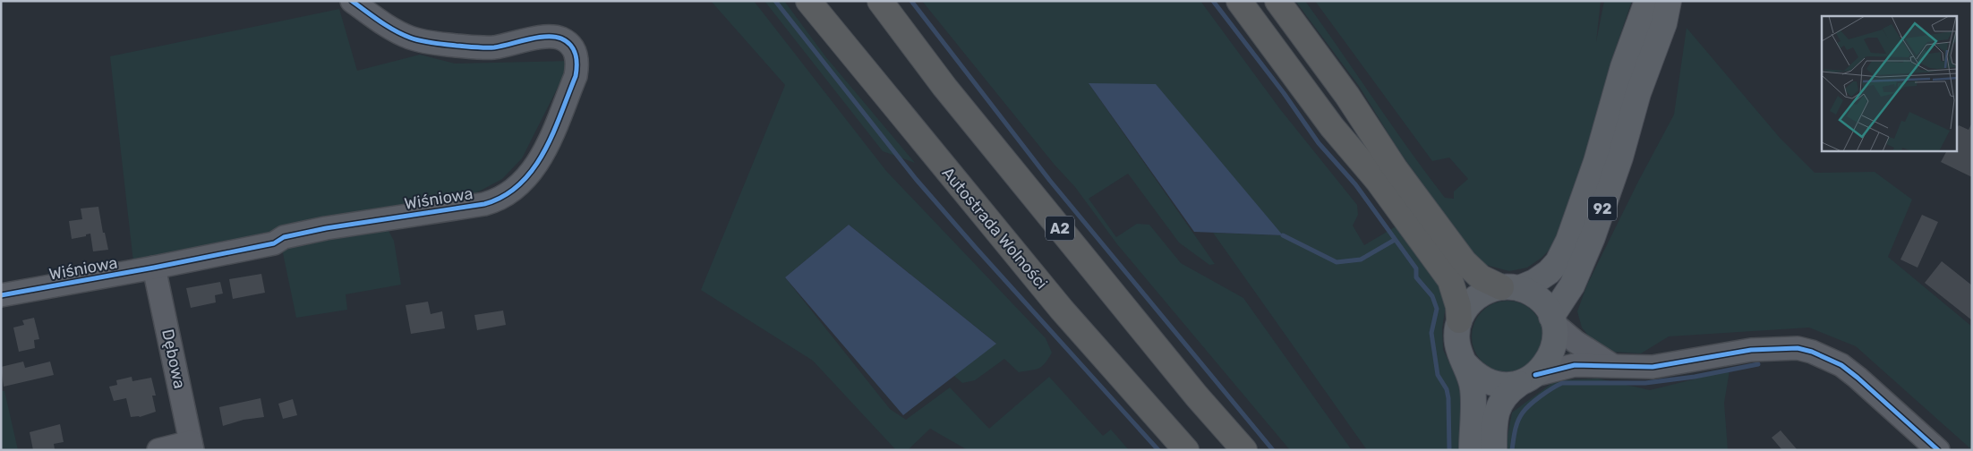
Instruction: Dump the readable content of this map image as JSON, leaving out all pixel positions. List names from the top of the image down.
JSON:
{
  "streets": {
    "highway": ["Autostrada Wolności", "A2"],
    "main road": ["92"],
    "street": ["Wiśniowa", "Dębowa"]
  },
  "crossings": [
    ["Wiśniowa", "Dębowa"]
  ]
}
